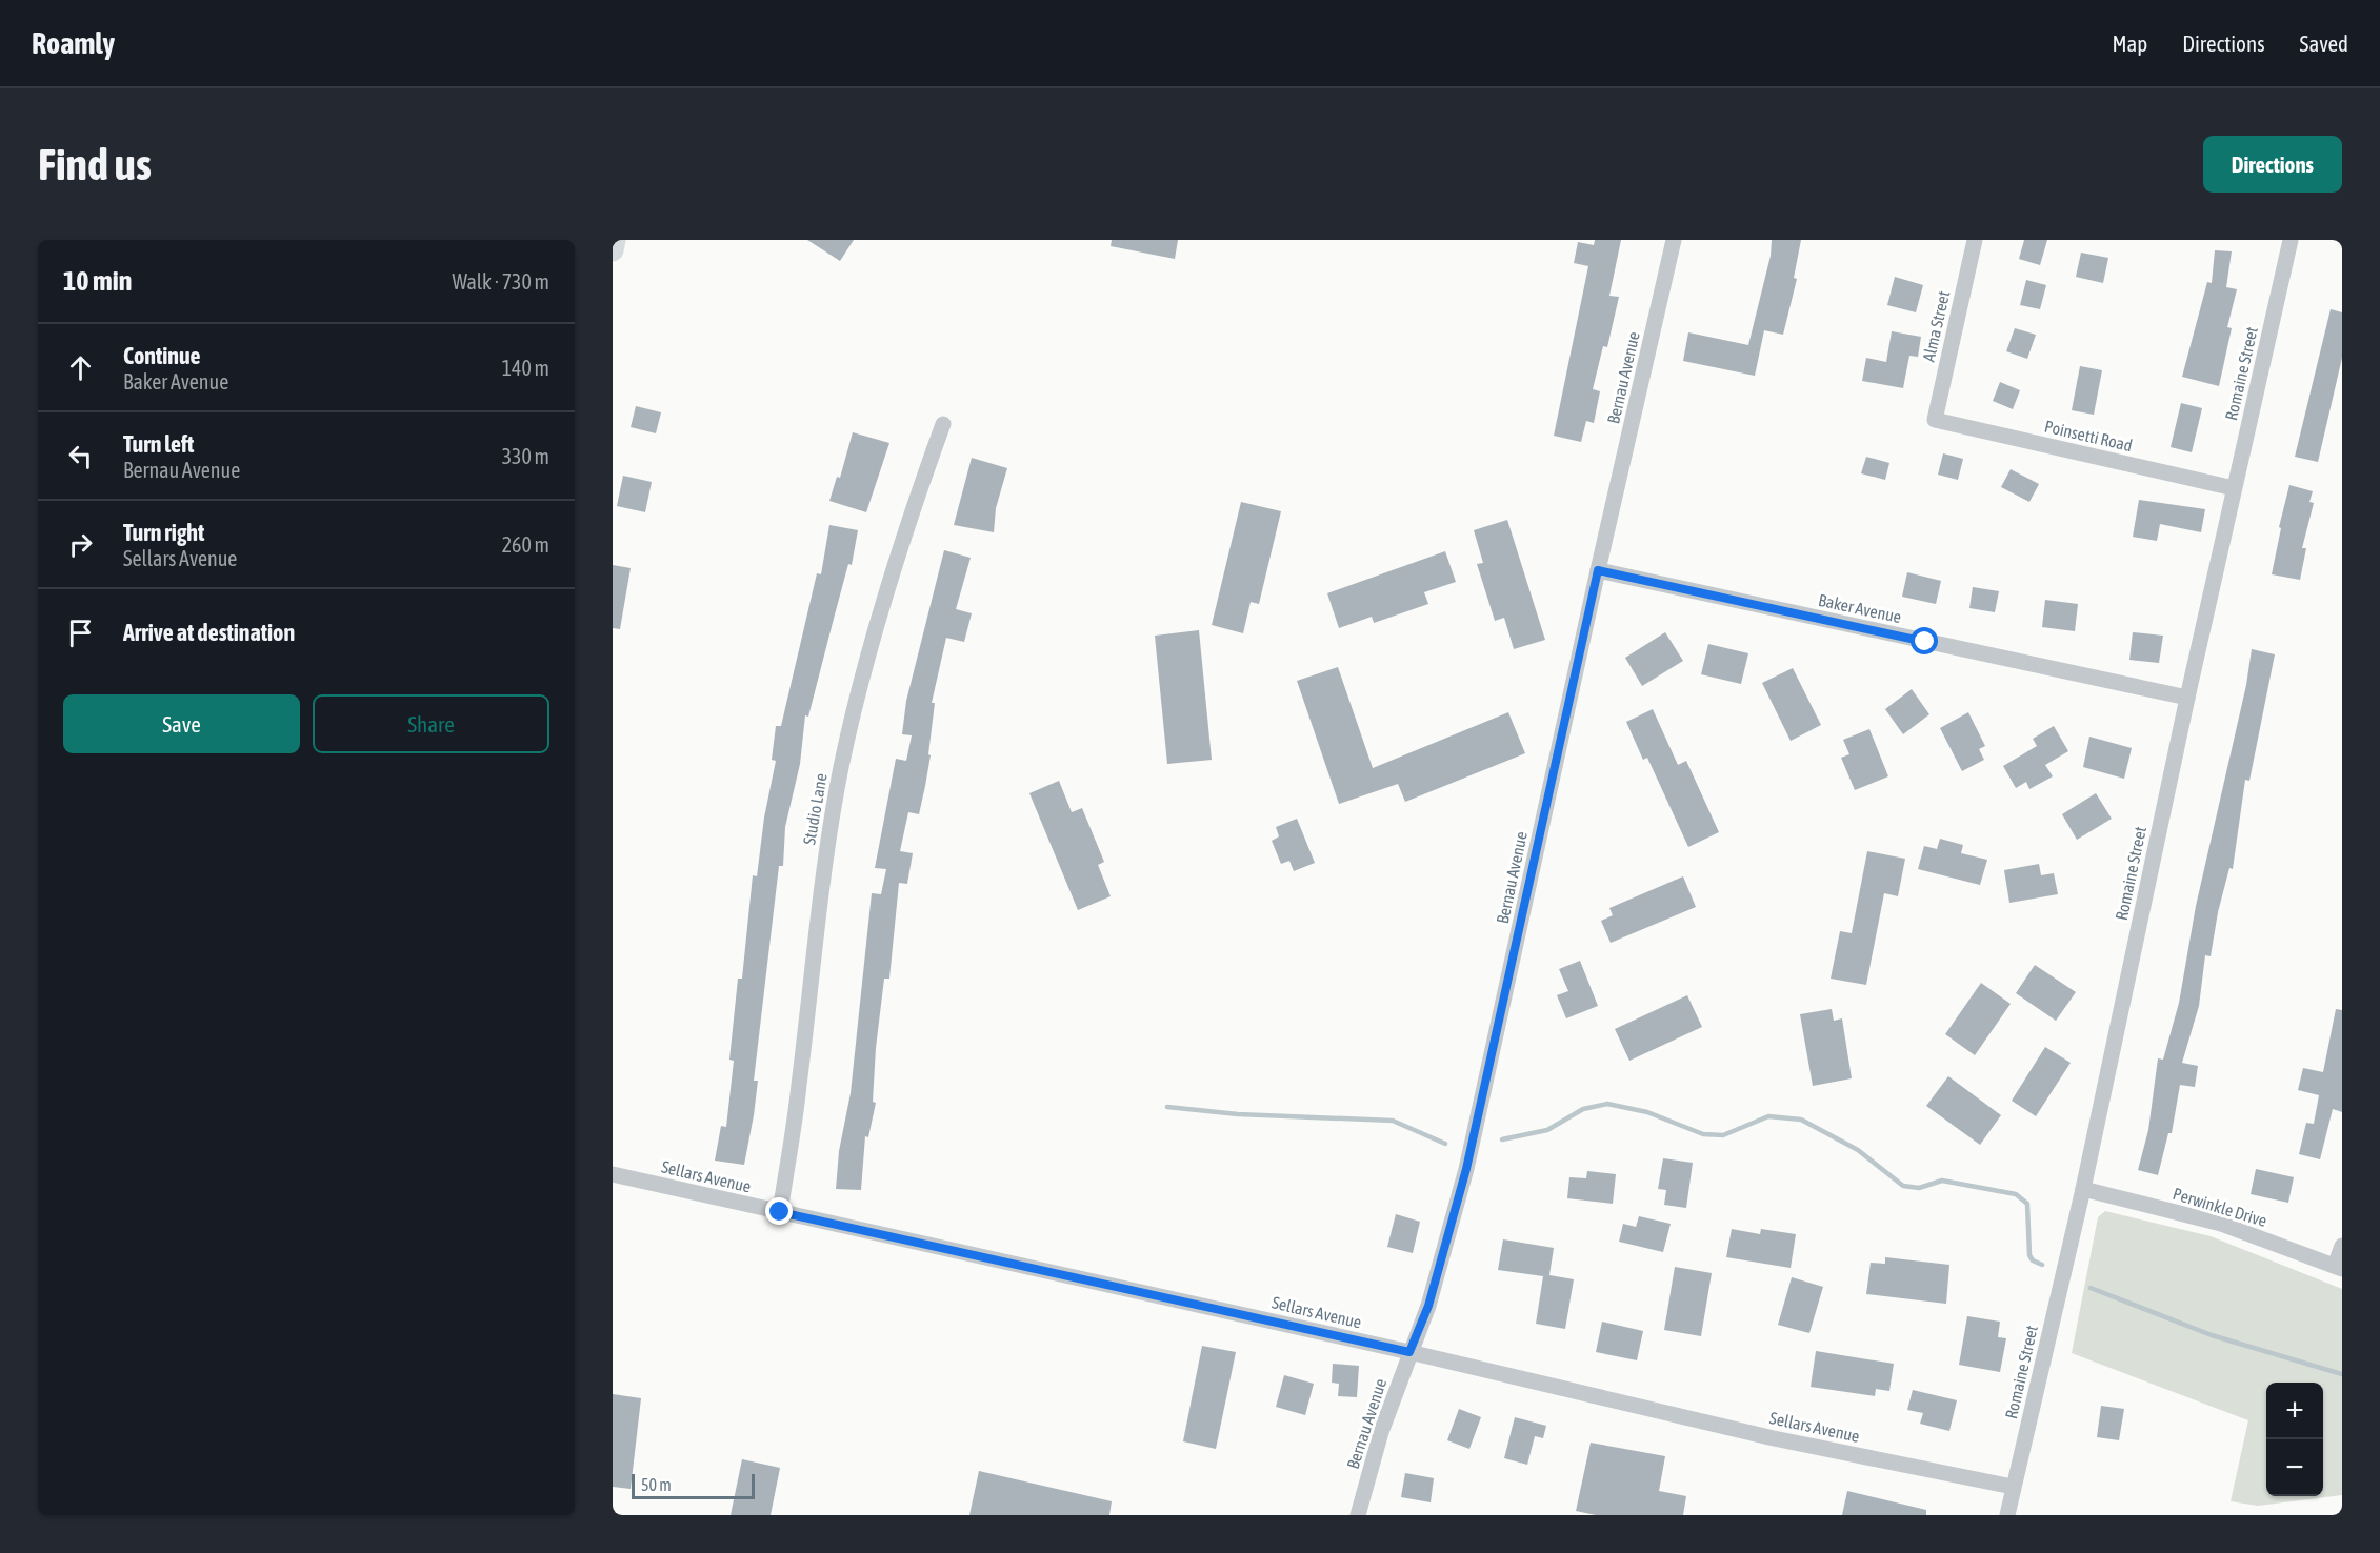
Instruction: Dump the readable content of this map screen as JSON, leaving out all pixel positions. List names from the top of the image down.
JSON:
{
  "streets": {
    "street": [
      "Alma Street",
      "Romaine Street",
      "Bernau Avenue",
      "Poinsetti Road",
      "Baker Avenue",
      "Studio Lane",
      "Sellars Avenue",
      "Perwinkle Drive"
    ]
  },
  "crossings": [
    ["Alma Street", "Poinsetti Road"],
    ["Romaine Street", "Poinsetti Road"],
    ["Romaine Street", "Baker Avenue"],
    ["Romaine Street", "Sellars Avenue"],
    ["Romaine Street", "Perwinkle Drive"],
    ["Bernau Avenue", "Baker Avenue"],
    ["Bernau Avenue", "Sellars Avenue"],
    ["Studio Lane", "Sellars Avenue"]
  ],
  "scale_bar": "50 m",
  "page": {
    "header": "Roamly",
    "nav": ["Map", "Directions", "Saved"],
    "buttons": [
      "Directions",
      ["Save", "Share"]
    ],
    "title": "Find us",
    "heading": ["10 min", "Walk · 730 m"],
    "list": [
      ["Continue", "Baker Avenue", "140 m"],
      ["Turn left", "Bernau Avenue", "330 m"],
      ["Turn right", "Sellars Avenue", "260 m"],
      "Arrive at destination"
    ],
    "map_buttons": ["+", "−"],
    "scale": "50 m"
  }
}
